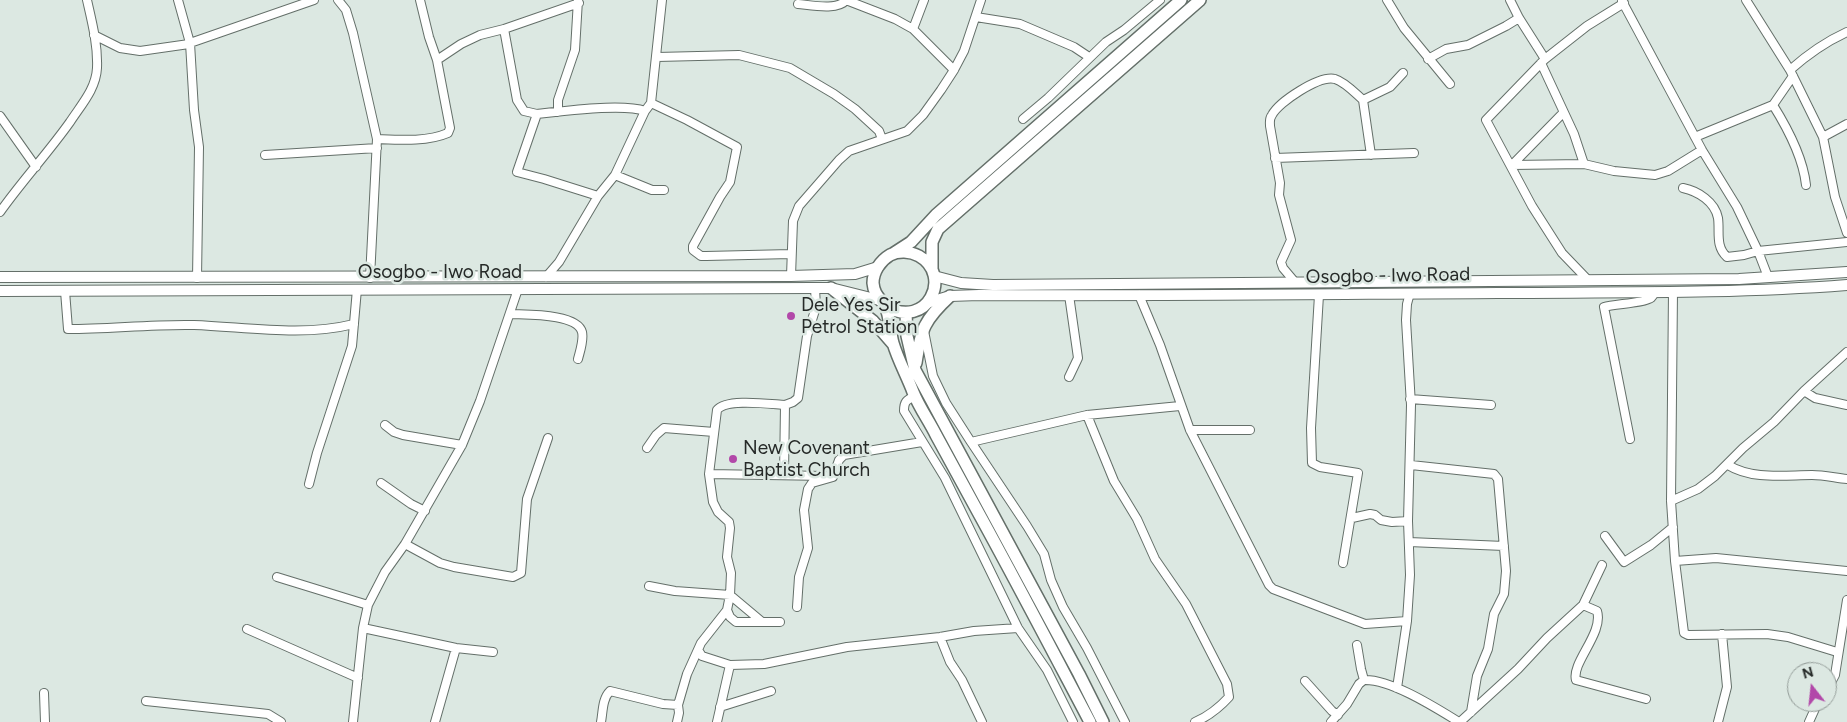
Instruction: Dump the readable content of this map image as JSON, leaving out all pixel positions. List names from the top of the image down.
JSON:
{
  "streets": {
    "main road": ["Osogbo - Iwo Road"]
  },
  "places": ["Dele Yes Sir Petrol Station", "New Covenant Baptist Church"],
  "north": "top"
}
